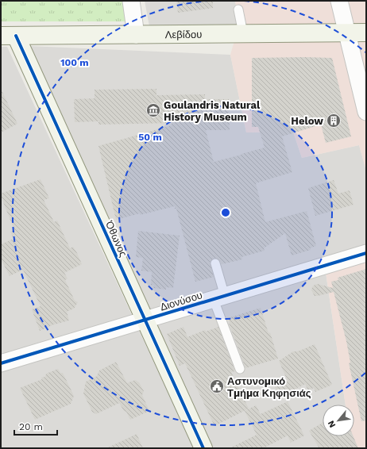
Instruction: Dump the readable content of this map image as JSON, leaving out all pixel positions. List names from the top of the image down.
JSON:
{
  "streets": {
    "street": ["Λεβίδου", "Όθωνος", "Διονύσου"]
  },
  "crossings": [
    ["Λεβίδου", "Όθωνος"],
    ["Όθωνος", "Διονύσου"]
  ],
  "places": {
    "museum": ["Goulandris Natural History Museum"],
    "building": ["Helow"],
    "public building": ["Αστυνομικό Τμήμα Κηφησιάς"]
  },
  "scale_bar": "20 m",
  "north": "bottom left",
  "rings": ["100 m", "50 m"]
}
